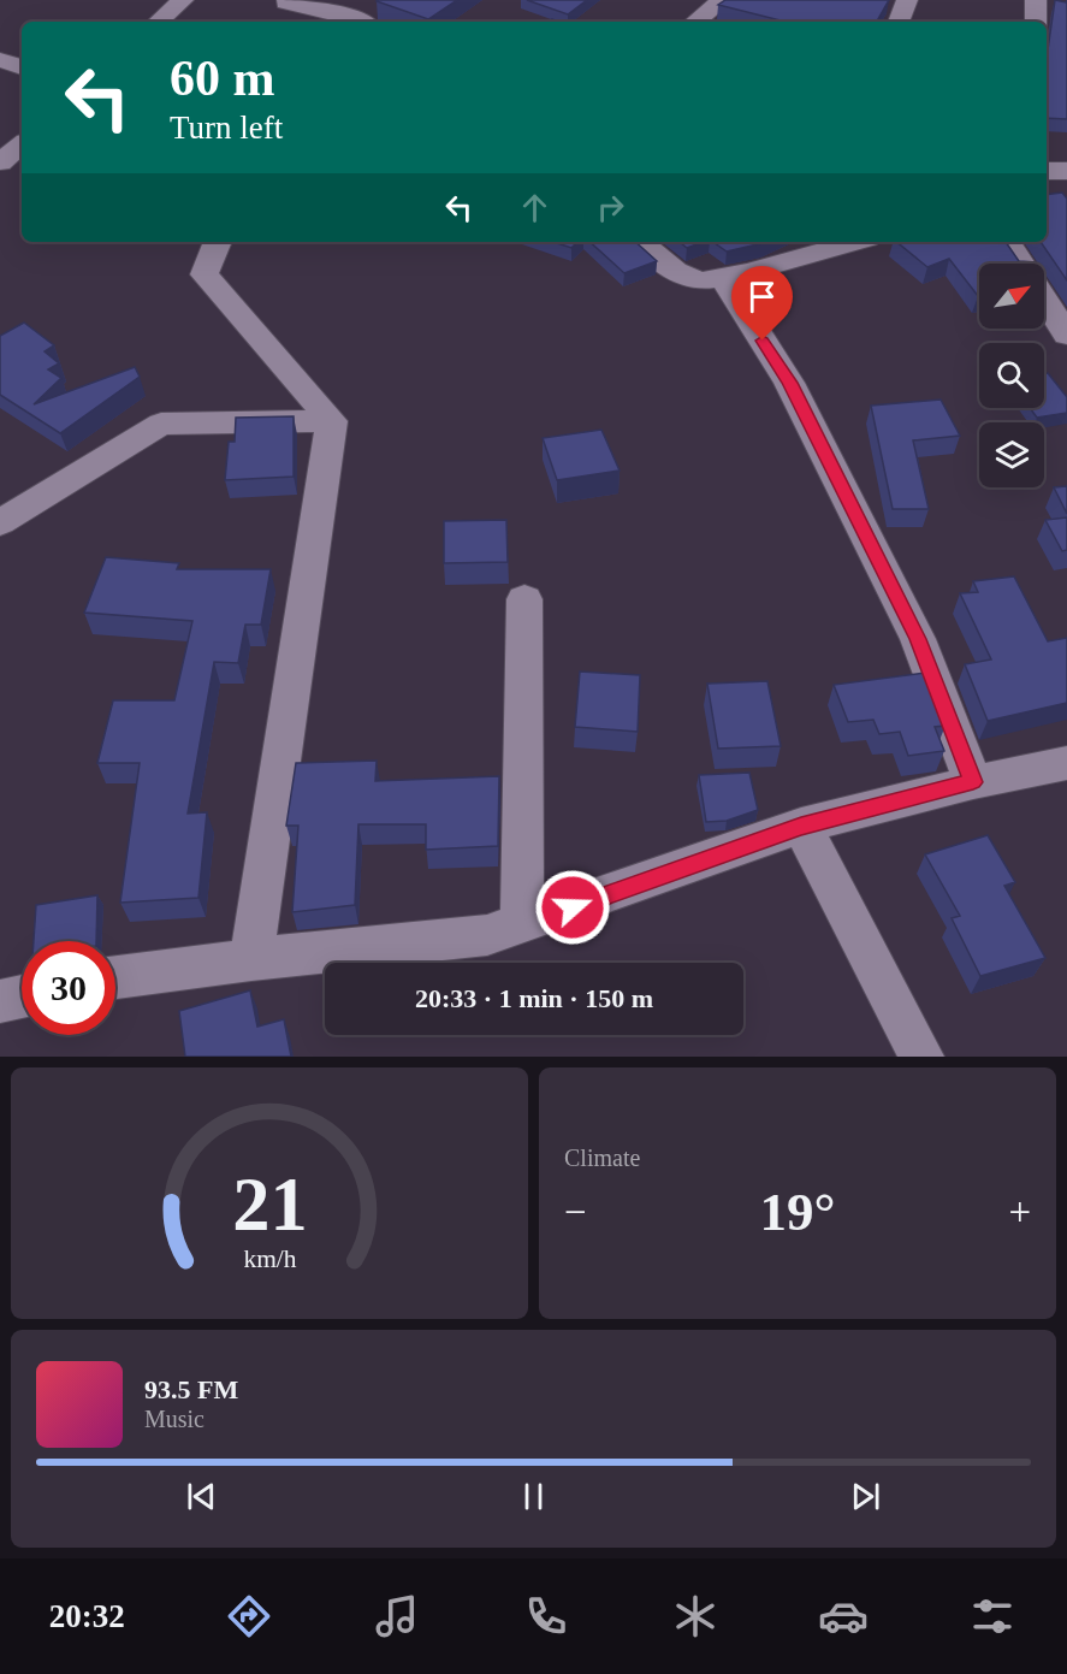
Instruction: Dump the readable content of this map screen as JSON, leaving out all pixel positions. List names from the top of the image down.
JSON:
{
  "north": "top right",
  "page": {
    "turn": ["60 m", "Turn left"],
    "limit": "30",
    "trip": "20:33 · 1 min · 150 m",
    "tile": "Climate",
    "heat": ["−", "19°", "+"],
    "song": ["93.5 FM", "Music"],
    "tabs": "20:32",
    "gauge": ["21", "km/h"]
  }
}
